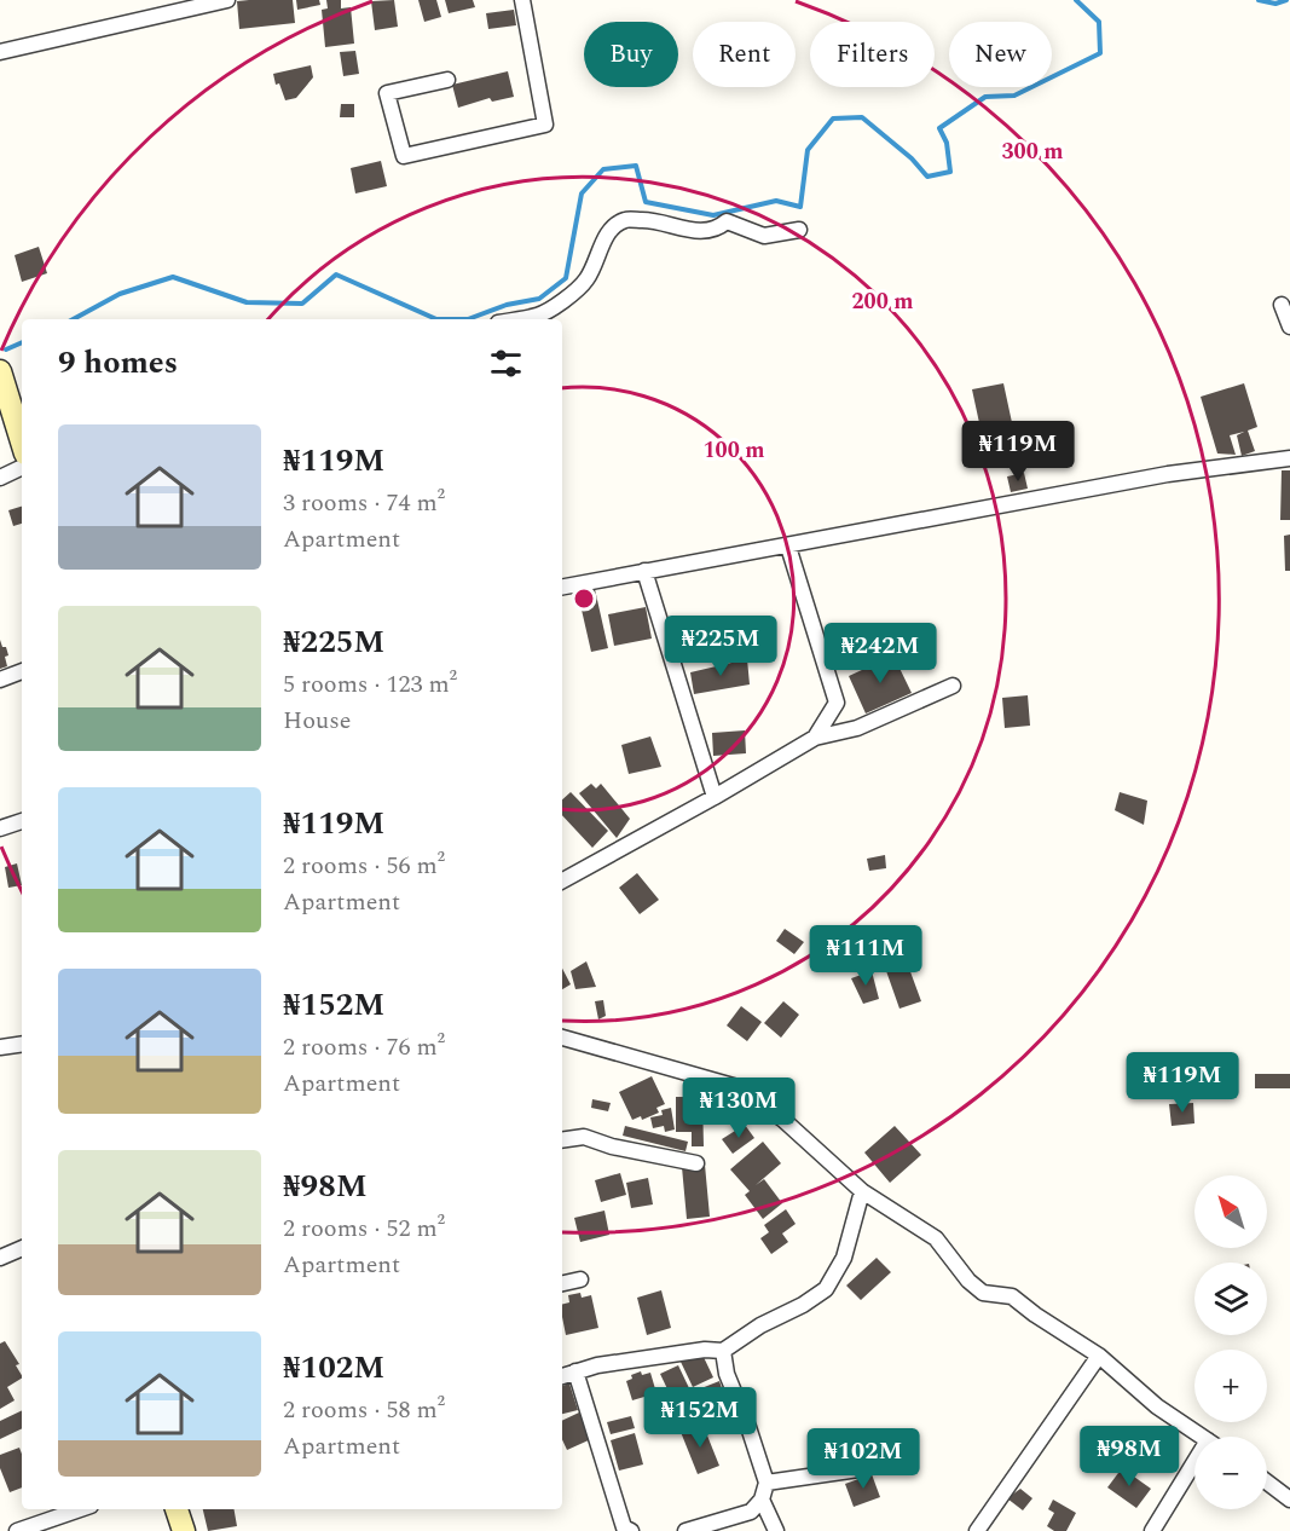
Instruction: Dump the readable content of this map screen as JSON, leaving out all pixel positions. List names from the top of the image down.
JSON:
{
  "north": "top left",
  "page": {
    "chip": [
      "Buy",
      "Rent",
      "Filters",
      "New"
    ],
    "heading": "9 homes",
    "list": [
      {
        "name": "₦119M",
        "note": "3 rooms · 74 m² · Apartment"
      },
      {
        "name": "₦225M",
        "note": "5 rooms · 123 m² · House"
      },
      {
        "name": "₦119M",
        "note": "2 rooms · 56 m² · Apartment"
      },
      {
        "name": "₦152M",
        "note": "2 rooms · 76 m² · Apartment"
      },
      {
        "name": "₦98M",
        "note": "2 rooms · 52 m² · Apartment"
      },
      {
        "name": "₦102M",
        "note": "2 rooms · 58 m² · Apartment"
      }
    ],
    "price": [
      "₦119M",
      "₦225M",
      "₦242M",
      "₦111M",
      "₦119M",
      "₦130M",
      "₦152M",
      "₦98M",
      "₦102M"
    ],
    "map_buttons": ["+", "−"]
  },
  "rings": ["300 m", "200 m", "100 m"]
}
